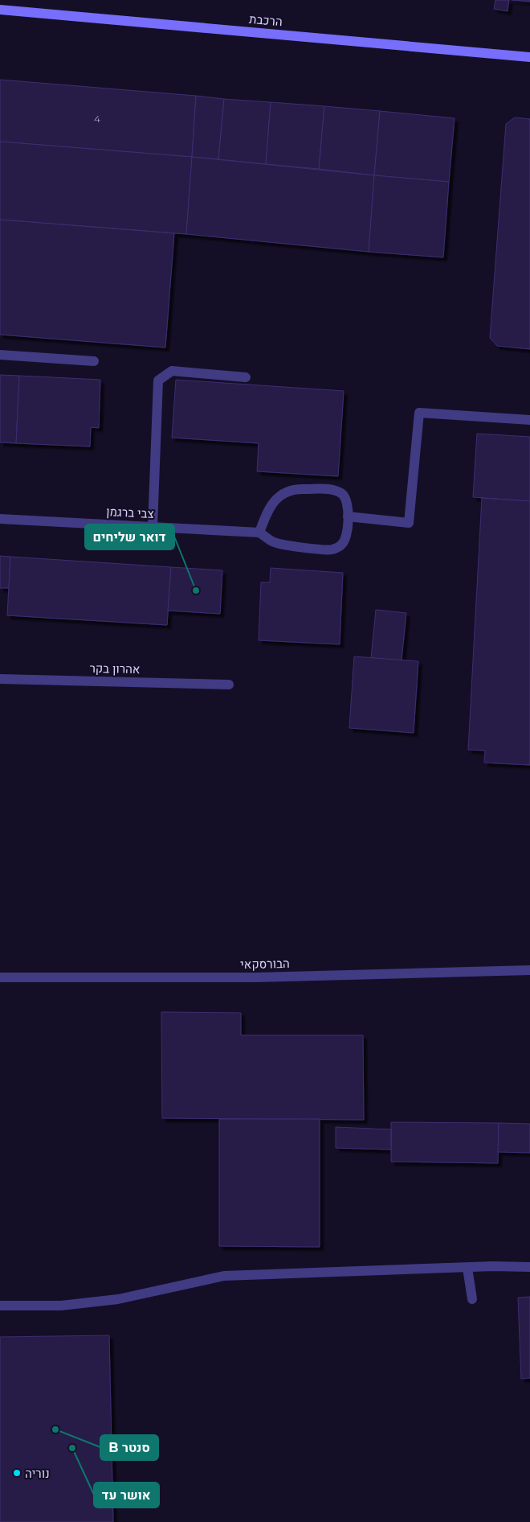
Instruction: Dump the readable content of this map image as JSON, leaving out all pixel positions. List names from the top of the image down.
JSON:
{
  "streets": {
    "street": [
      "הרכבת",
      "צבי ברגמן",
      "אהרון בקר",
      "הבורסקאי"
    ]
  },
  "places": [
    "דואר שליחים",
    "B סנטר",
    "אושר עד",
    "נוריה"
  ],
  "house_numbers": ["4"]
}
